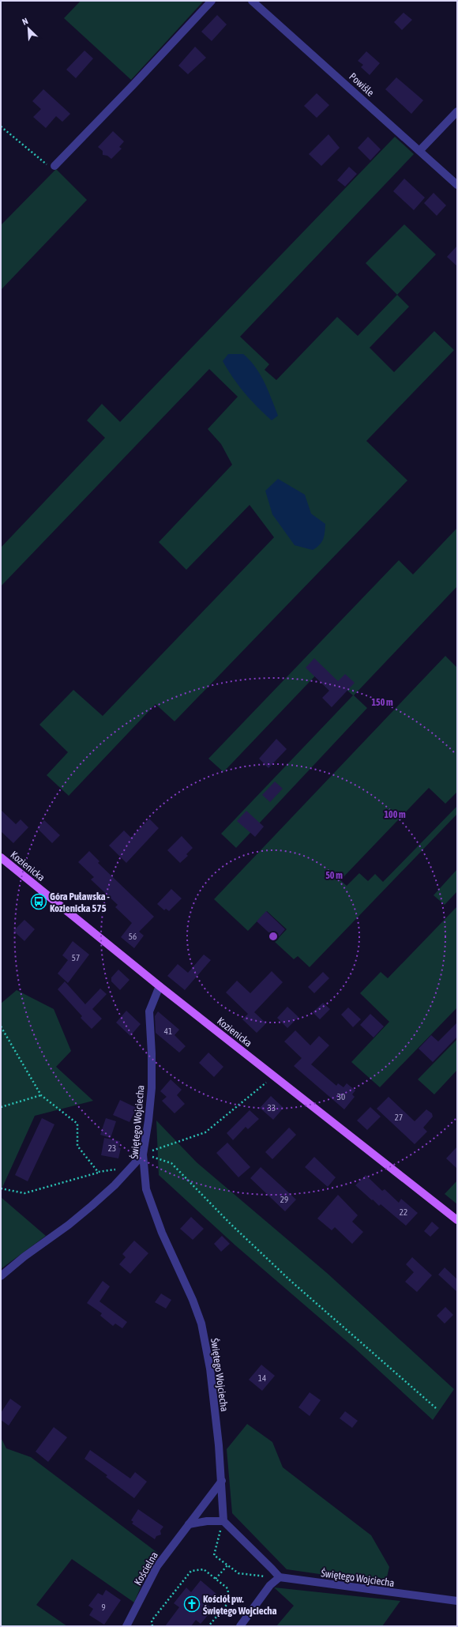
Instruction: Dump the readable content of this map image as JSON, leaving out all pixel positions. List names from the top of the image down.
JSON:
{
  "streets": {
    "main road": ["Kozienicka"],
    "street": ["Powiśle", "Świętego Wojciecha", "Kościelna"]
  },
  "crossings": [
    ["Kozienicka", "Świętego Wojciecha"],
    ["Świętego Wojciecha", "Kościelna"]
  ],
  "places": {
    "bus stop": ["Góra Puławska - Kozienicka 575"],
    "church": ["Kościół pw. Świętego Wojciecha"]
  },
  "house_numbers": [
    "56",
    "57",
    "41",
    "30",
    "33",
    "27",
    "23",
    "29",
    "22",
    "14",
    "9"
  ],
  "north": "top left",
  "rings": ["150 m", "100 m", "50 m"]
}
